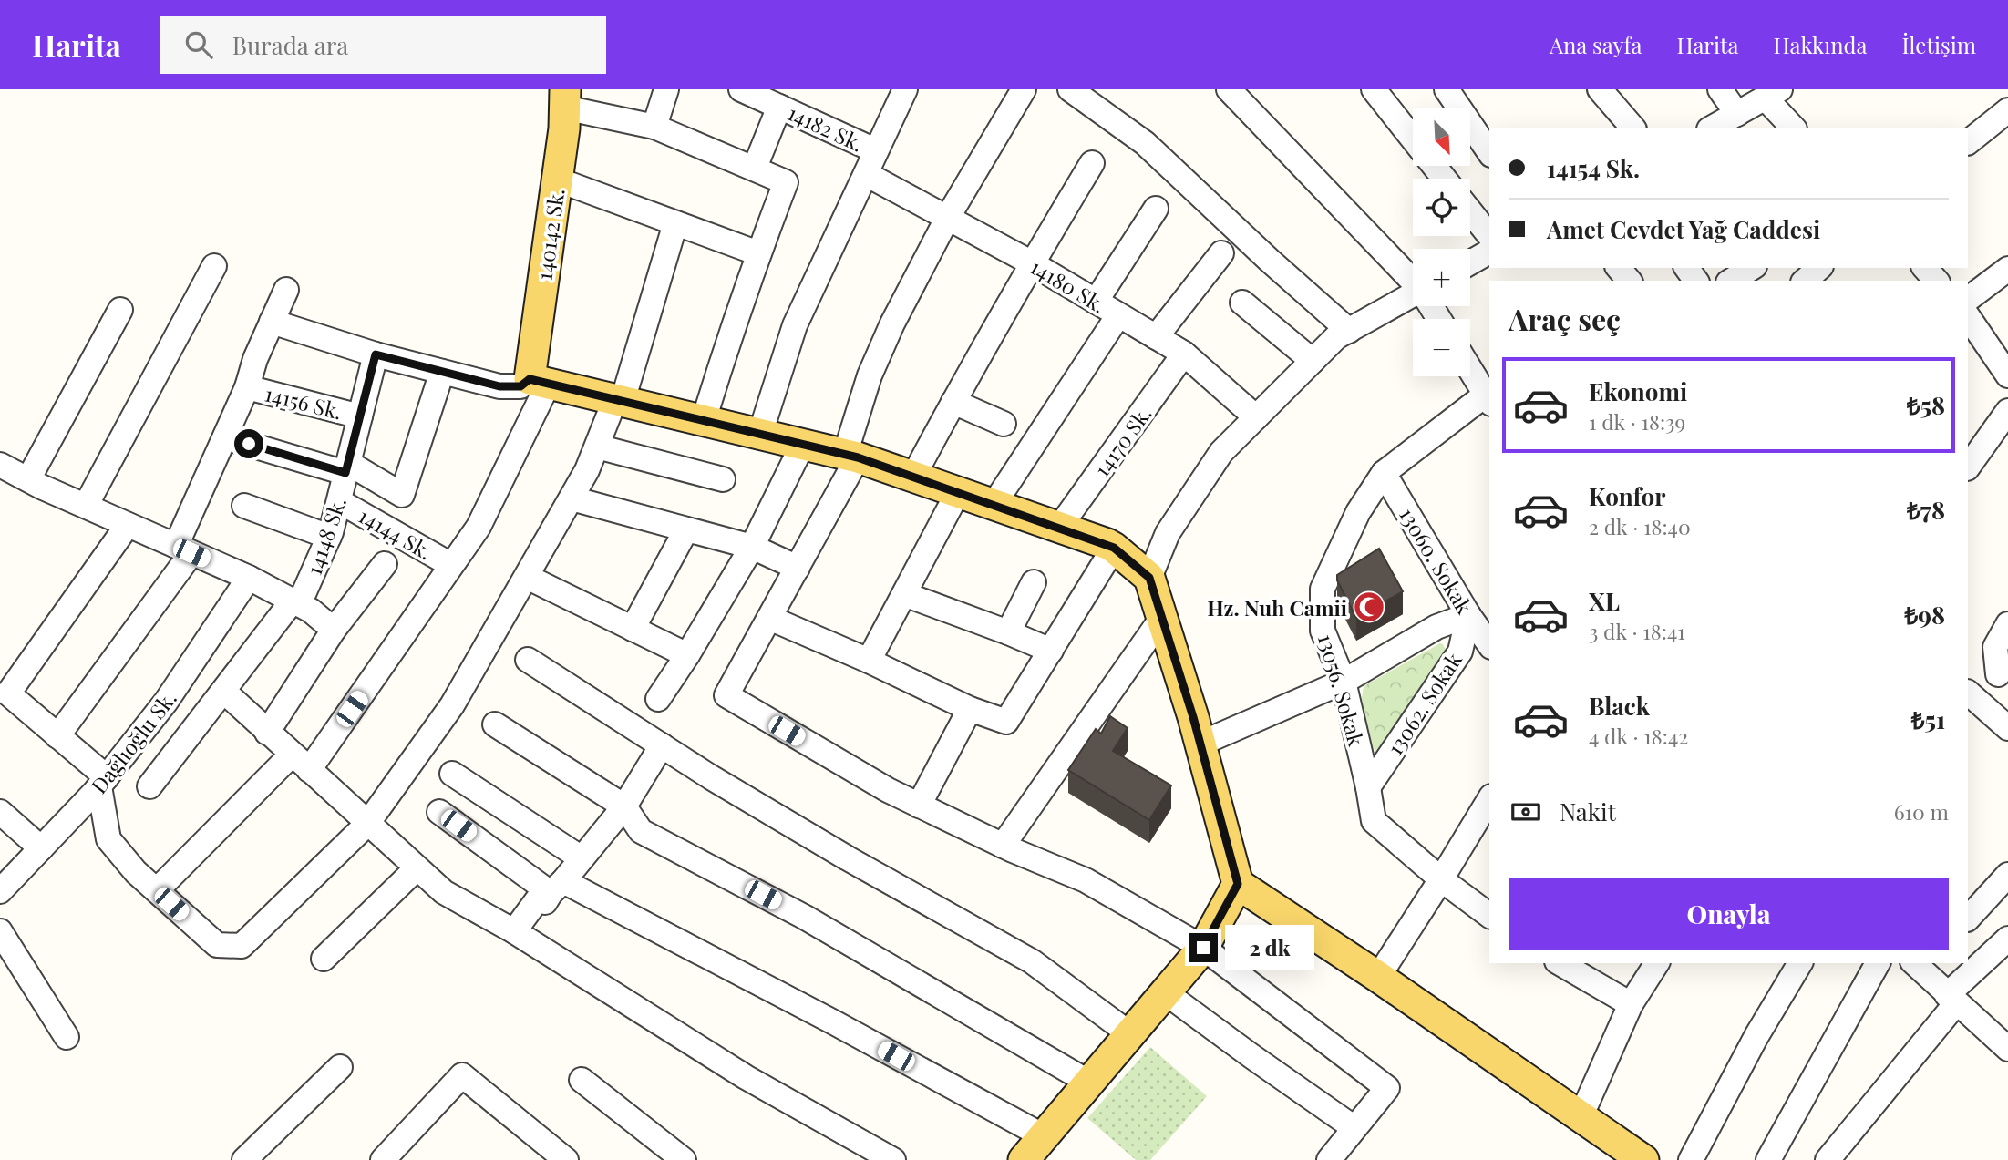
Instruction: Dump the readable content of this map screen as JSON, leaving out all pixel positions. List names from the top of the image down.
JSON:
{
  "streets": {
    "main road": ["140142 Sk."],
    "street": [
      "14182 Sk.",
      "14180 Sk.",
      "14156 Sk.",
      "14170 Sk.",
      "14144 Sk.",
      "14148 Sk.",
      "13060. Sokak",
      "13056. Sokak",
      "13062. Sokak",
      "Dağlıoğlu Sk."
    ]
  },
  "crossings": [
    ["14180 Sk.", "14170 Sk."],
    ["14156 Sk.", "14148 Sk."],
    ["14144 Sk.", "14148 Sk."],
    ["13060. Sokak", "13056. Sokak"],
    ["13060. Sokak", "13062. Sokak"],
    ["13056. Sokak", "13062. Sokak"]
  ],
  "places": {
    "mosque": ["Hz. Nuh Camii"]
  },
  "north": "bottom right",
  "page": {
    "header": "Harita",
    "search": "Burada ara",
    "nav": [
      "Ana sayfa",
      "Harita",
      "Hakkında",
      "İletişim"
    ],
    "map_buttons": ["+", "−"],
    "banner": ["14154 Sk.", "Amet Cevdet Yağ Caddesi"],
    "heading": "Araç seç",
    "list": [
      {
        "name": "Ekonomi",
        "note": "1 dk · 18:39",
        "value": "₺58"
      },
      {
        "name": "Konfor",
        "note": "2 dk · 18:40",
        "value": "₺78"
      },
      {
        "name": "XL",
        "note": "3 dk · 18:41",
        "value": "₺98"
      },
      {
        "name": "Black",
        "note": "4 dk · 18:42",
        "value": "₺51"
      }
    ],
    "pay": ["Nakit", "610 m"],
    "buttons": "Onayla",
    "bubble": "2 dk"
  }
}
